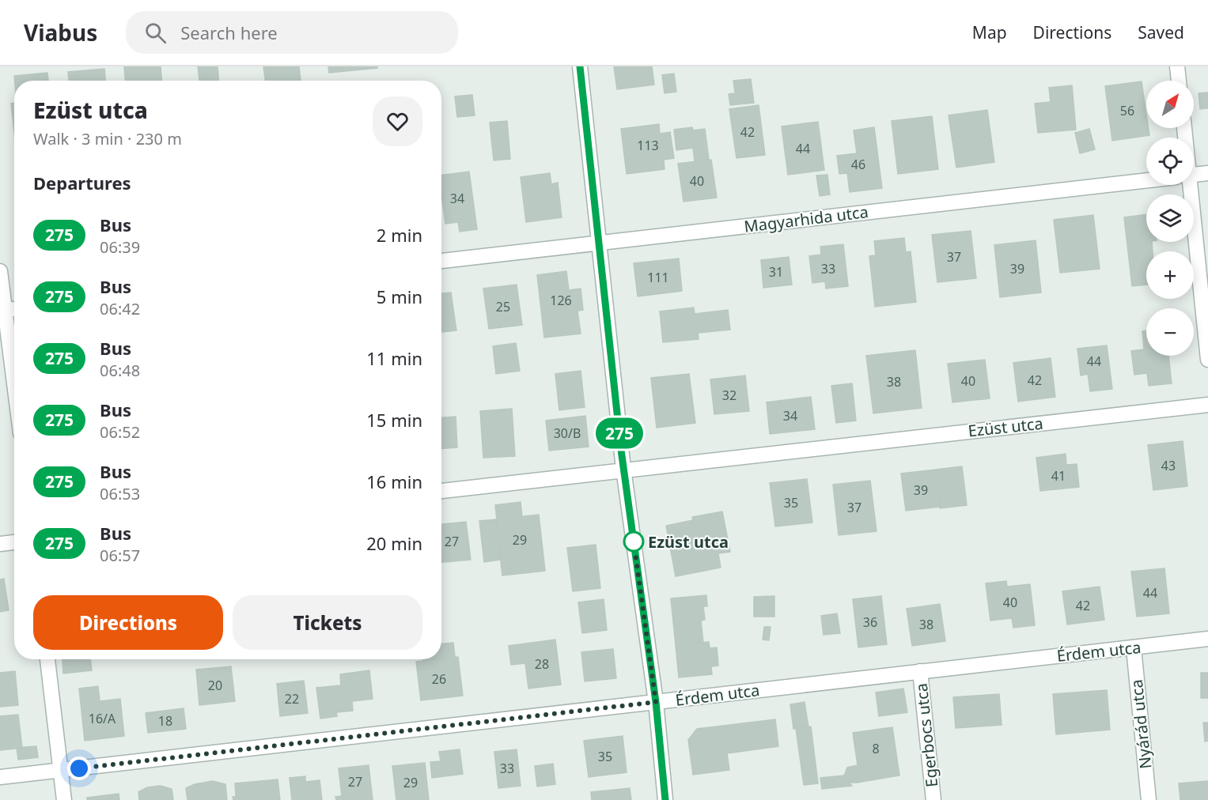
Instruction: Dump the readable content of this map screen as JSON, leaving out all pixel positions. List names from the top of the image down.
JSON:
{
  "streets": {
    "street": [
      "Magyarhida utca",
      "Ezüst utca",
      "Érdem utca",
      "Nyárád utca",
      "Egerbocs utca"
    ]
  },
  "crossings": [
    ["Érdem utca", "Nyárád utca"],
    ["Érdem utca", "Egerbocs utca"]
  ],
  "places": ["Ezüst utca"],
  "lines": ["bus line 275"],
  "house_numbers": [
    "56",
    "42",
    "113",
    "44",
    "46",
    "40",
    "34",
    "37",
    "33",
    "39",
    "31",
    "111",
    "126",
    "25",
    "44",
    "42",
    "40",
    "38",
    "32",
    "34",
    "30/B",
    "43",
    "41",
    "39",
    "35",
    "37",
    "29",
    "27",
    "44",
    "40",
    "42",
    "36",
    "38",
    "28",
    "26",
    "20",
    "22",
    "16/A",
    "18",
    "8",
    "35",
    "33",
    "27",
    "29"
  ],
  "north": "top right",
  "page": {
    "header": "Viabus",
    "search": "Search here",
    "nav": ["Map", "Directions", "Saved"],
    "on_map": "275",
    "map_buttons": ["+", "−"],
    "heading": [
      ["Ezüst utca", "Walk · 3 min · 230 m"],
      "Departures"
    ],
    "list": [
      {
        "mark": "275",
        "name": "Bus",
        "note": "06:39",
        "value": "2 min"
      },
      {
        "mark": "275",
        "name": "Bus",
        "note": "06:42",
        "value": "5 min"
      },
      {
        "mark": "275",
        "name": "Bus",
        "note": "06:48",
        "value": "11 min"
      },
      {
        "mark": "275",
        "name": "Bus",
        "note": "06:52",
        "value": "15 min"
      },
      {
        "mark": "275",
        "name": "Bus",
        "note": "06:53",
        "value": "16 min"
      },
      {
        "mark": "275",
        "name": "Bus",
        "note": "06:57",
        "value": "20 min"
      }
    ],
    "buttons": ["Directions", "Tickets"]
  }
}
